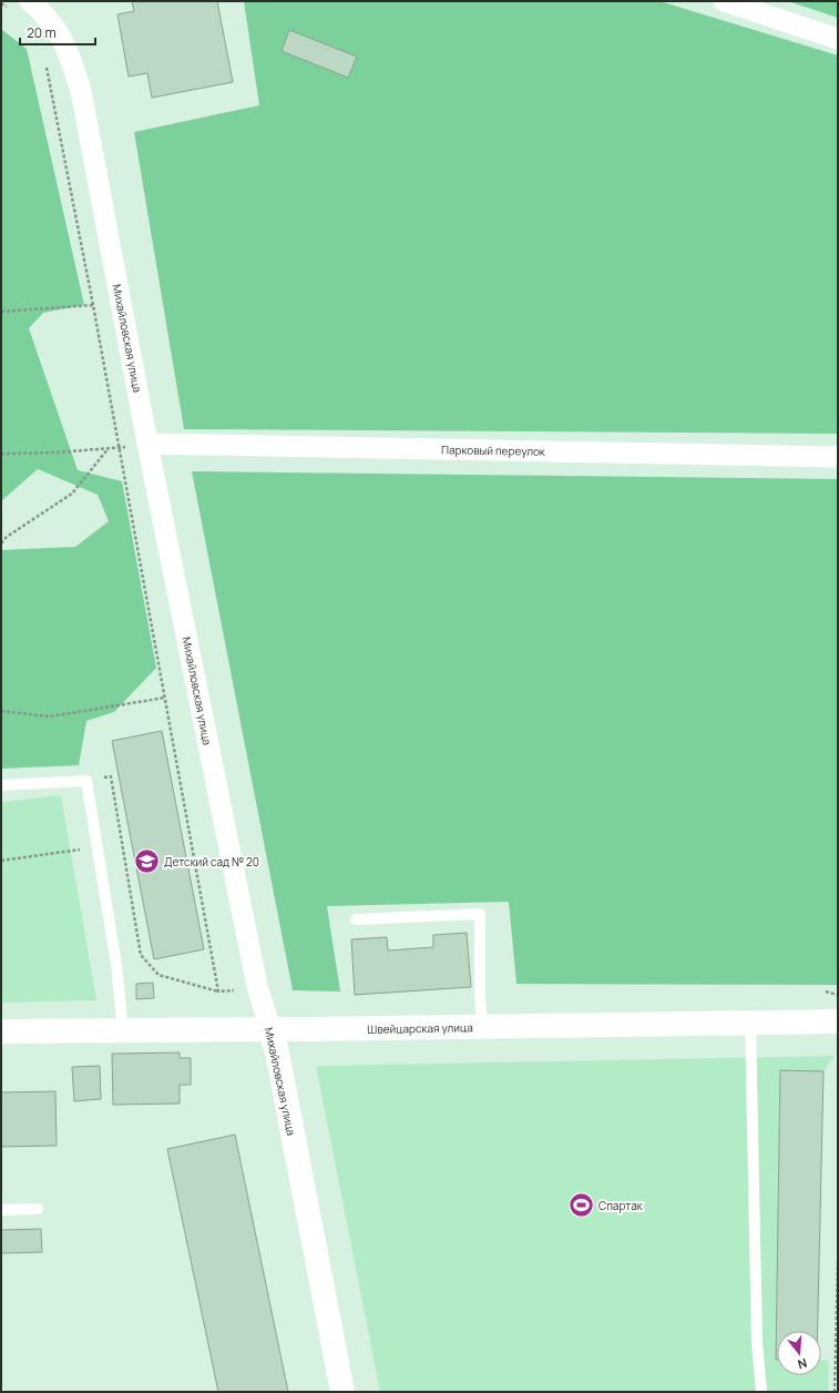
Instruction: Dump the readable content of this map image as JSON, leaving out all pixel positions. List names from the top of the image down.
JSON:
{
  "streets": {
    "street": ["Михайловская улица", "Парковый переулок", "Швейцарская улица"]
  },
  "crossings": [
    ["Михайловская улица", "Парковый переулок"],
    ["Михайловская улица", "Швейцарская улица"]
  ],
  "places": {
    "school or university": ["Детский сад № 20"],
    "sports": ["Спартак"]
  },
  "scale_bar": "20 m",
  "north": "bottom"
}
